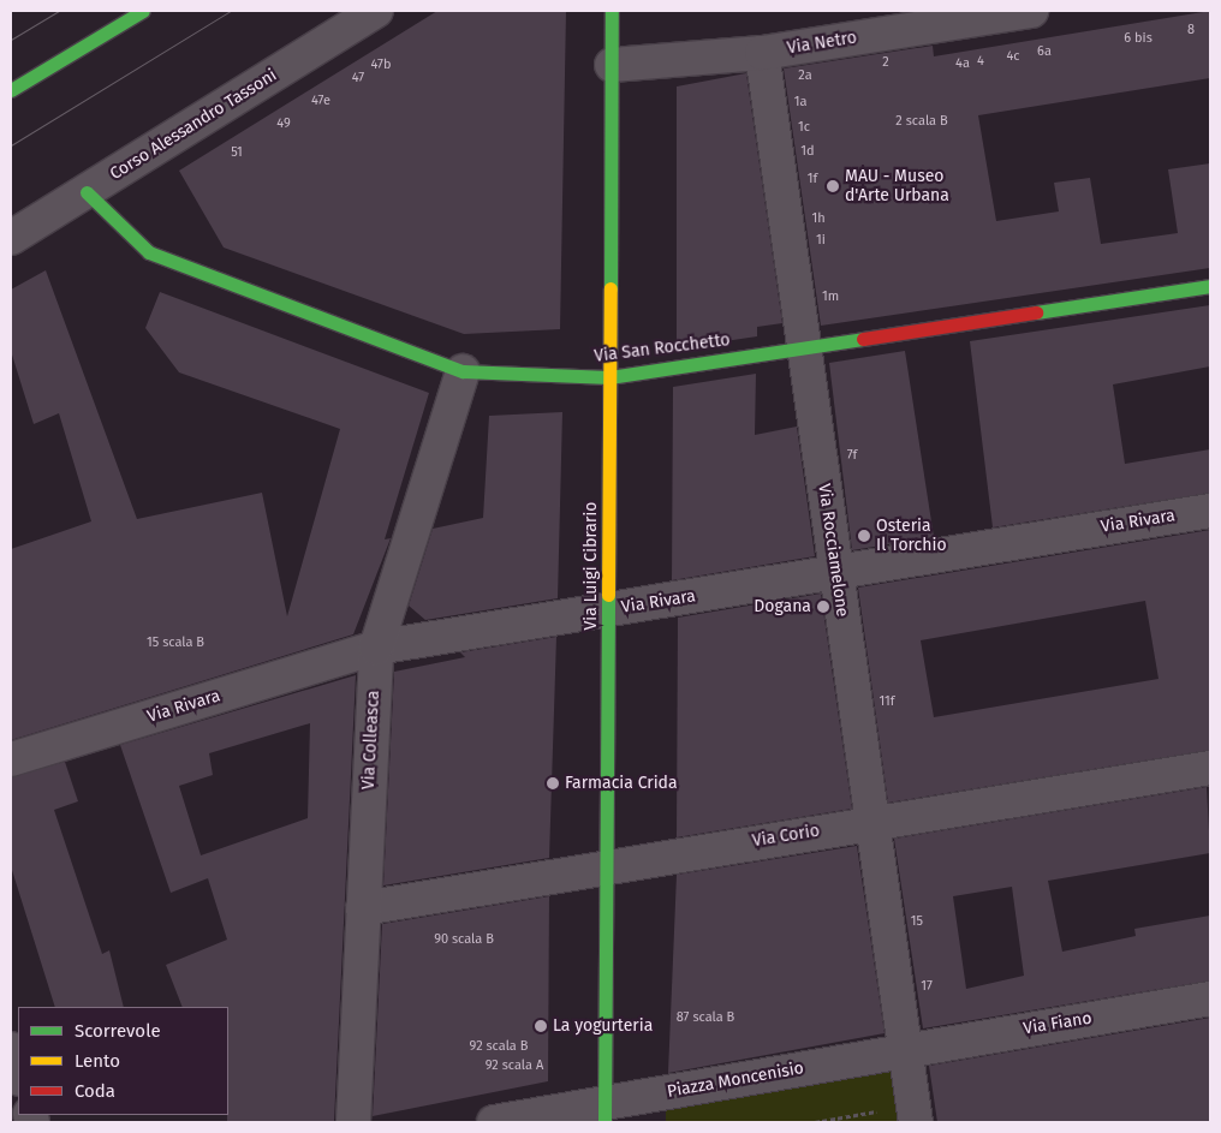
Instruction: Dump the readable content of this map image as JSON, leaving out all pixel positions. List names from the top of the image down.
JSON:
{
  "streets": {
    "street": [
      "Via Netro",
      "Corso Alessandro Tassoni",
      "Via San Rocchetto",
      "Via Rivara",
      "Via Rocciamelone",
      "Via Luigi Cibrario",
      "Via Colleasca",
      "Via Corio",
      "Via Fiano",
      "Piazza Moncenisio"
    ]
  },
  "crossings": [
    ["Via Netro", "Via Rocciamelone"],
    ["Via Netro", "Via Luigi Cibrario"],
    ["Corso Alessandro Tassoni", "Via San Rocchetto"],
    ["Via San Rocchetto", "Via Rocciamelone"],
    ["Via San Rocchetto", "Via Luigi Cibrario"],
    ["Via San Rocchetto", "Via Colleasca"],
    ["Via Rivara", "Via Rocciamelone"],
    ["Via Rivara", "Via Luigi Cibrario"],
    ["Via Rivara", "Via Colleasca"],
    ["Via Rocciamelone", "Via Corio"],
    ["Via Rocciamelone", "Via Fiano"],
    ["Via Rocciamelone", "Piazza Moncenisio"],
    ["Via Luigi Cibrario", "Via Corio"],
    ["Via Luigi Cibrario", "Piazza Moncenisio"],
    ["Via Colleasca", "Via Corio"],
    ["Via Fiano", "Piazza Moncenisio"]
  ],
  "places": [
    "MAU - Museo d'Arte Urbana",
    "Osteria Il Torchio",
    "Dogana",
    "Farmacia Crida",
    "La yogurteria"
  ],
  "house_numbers": [
    "8",
    "6 bis",
    "6a",
    "4c",
    "4",
    "2",
    "4a",
    "47b",
    "2a",
    "47",
    "47e",
    "1a",
    "2 scala B",
    "49",
    "1c",
    "1d",
    "51",
    "1f",
    "1h",
    "1i",
    "1m",
    "7f",
    "15 scala B",
    "11f",
    "15",
    "90 scala B",
    "17",
    "87 scala B",
    "92 scala B",
    "92 scala A"
  ],
  "legend": ["Scorrevole", "Lento", "Coda"]
}
